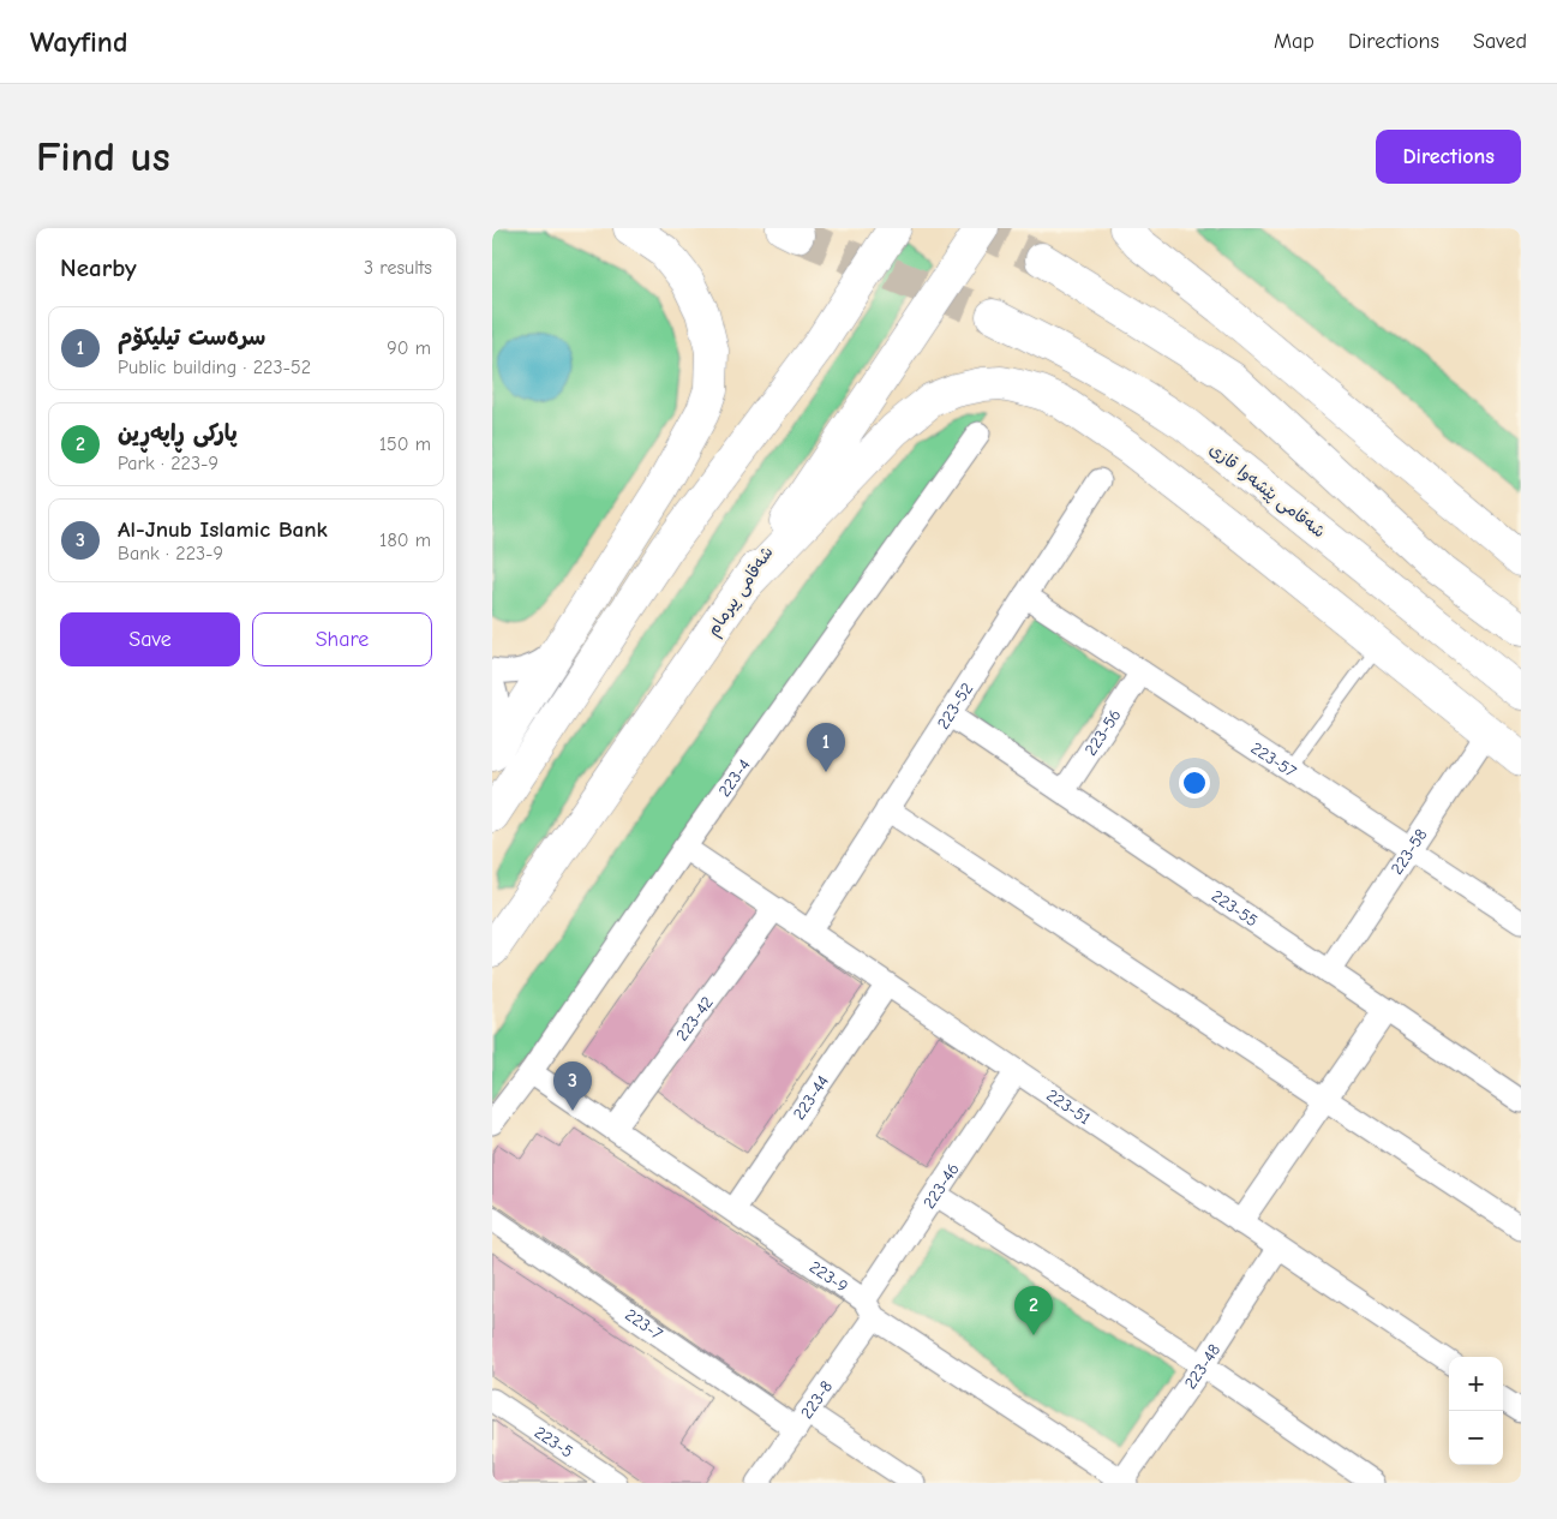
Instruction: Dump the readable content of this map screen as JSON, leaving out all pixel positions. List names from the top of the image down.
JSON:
{
  "streets": {
    "highway": ["شەقامی پێشەوا قازی", "شەقامی پیرمام"],
    "street": [
      "223-52",
      "223-56",
      "223-57",
      "223-4",
      "223-58",
      "223-55",
      "223-42",
      "223-44",
      "223-51",
      "223-46",
      "223-9",
      "223-7",
      "223-48",
      "223-8",
      "223-5"
    ]
  },
  "crossings": [
    ["223-52", "223-57"],
    ["223-52", "223-55"],
    ["223-52", "223-51"],
    ["223-56", "223-57"],
    ["223-56", "223-55"],
    ["223-57", "223-58"],
    ["223-4", "223-51"],
    ["223-4", "223-9"],
    ["223-58", "223-55"],
    ["223-42", "223-51"],
    ["223-42", "223-9"],
    ["223-44", "223-51"],
    ["223-44", "223-9"],
    ["223-51", "223-46"],
    ["223-51", "223-48"],
    ["223-46", "223-9"],
    ["223-46", "223-8"],
    ["223-9", "223-48"],
    ["223-9", "223-8"],
    ["223-7", "223-8"]
  ],
  "page": {
    "header": "Wayfind",
    "nav": ["Map", "Directions", "Saved"],
    "buttons": [
      "Directions",
      ["Save", "Share"]
    ],
    "title": "Find us",
    "heading": ["Nearby", "3 results"],
    "list": [
      {
        "mark": "1",
        "name": "سره‌ست تیلیکۆم",
        "note": "Public building · 223-52",
        "value": "90 m"
      },
      {
        "mark": "2",
        "name": "پارکی ڕاپەڕین",
        "note": "Park · 223-9",
        "value": "150 m"
      },
      {
        "mark": "3",
        "name": "Al-Jnub Islamic Bank",
        "note": "Bank · 223-9",
        "value": "180 m"
      }
    ],
    "pins": ["1", "3", "2"],
    "map_buttons": ["+", "−"]
  }
}
